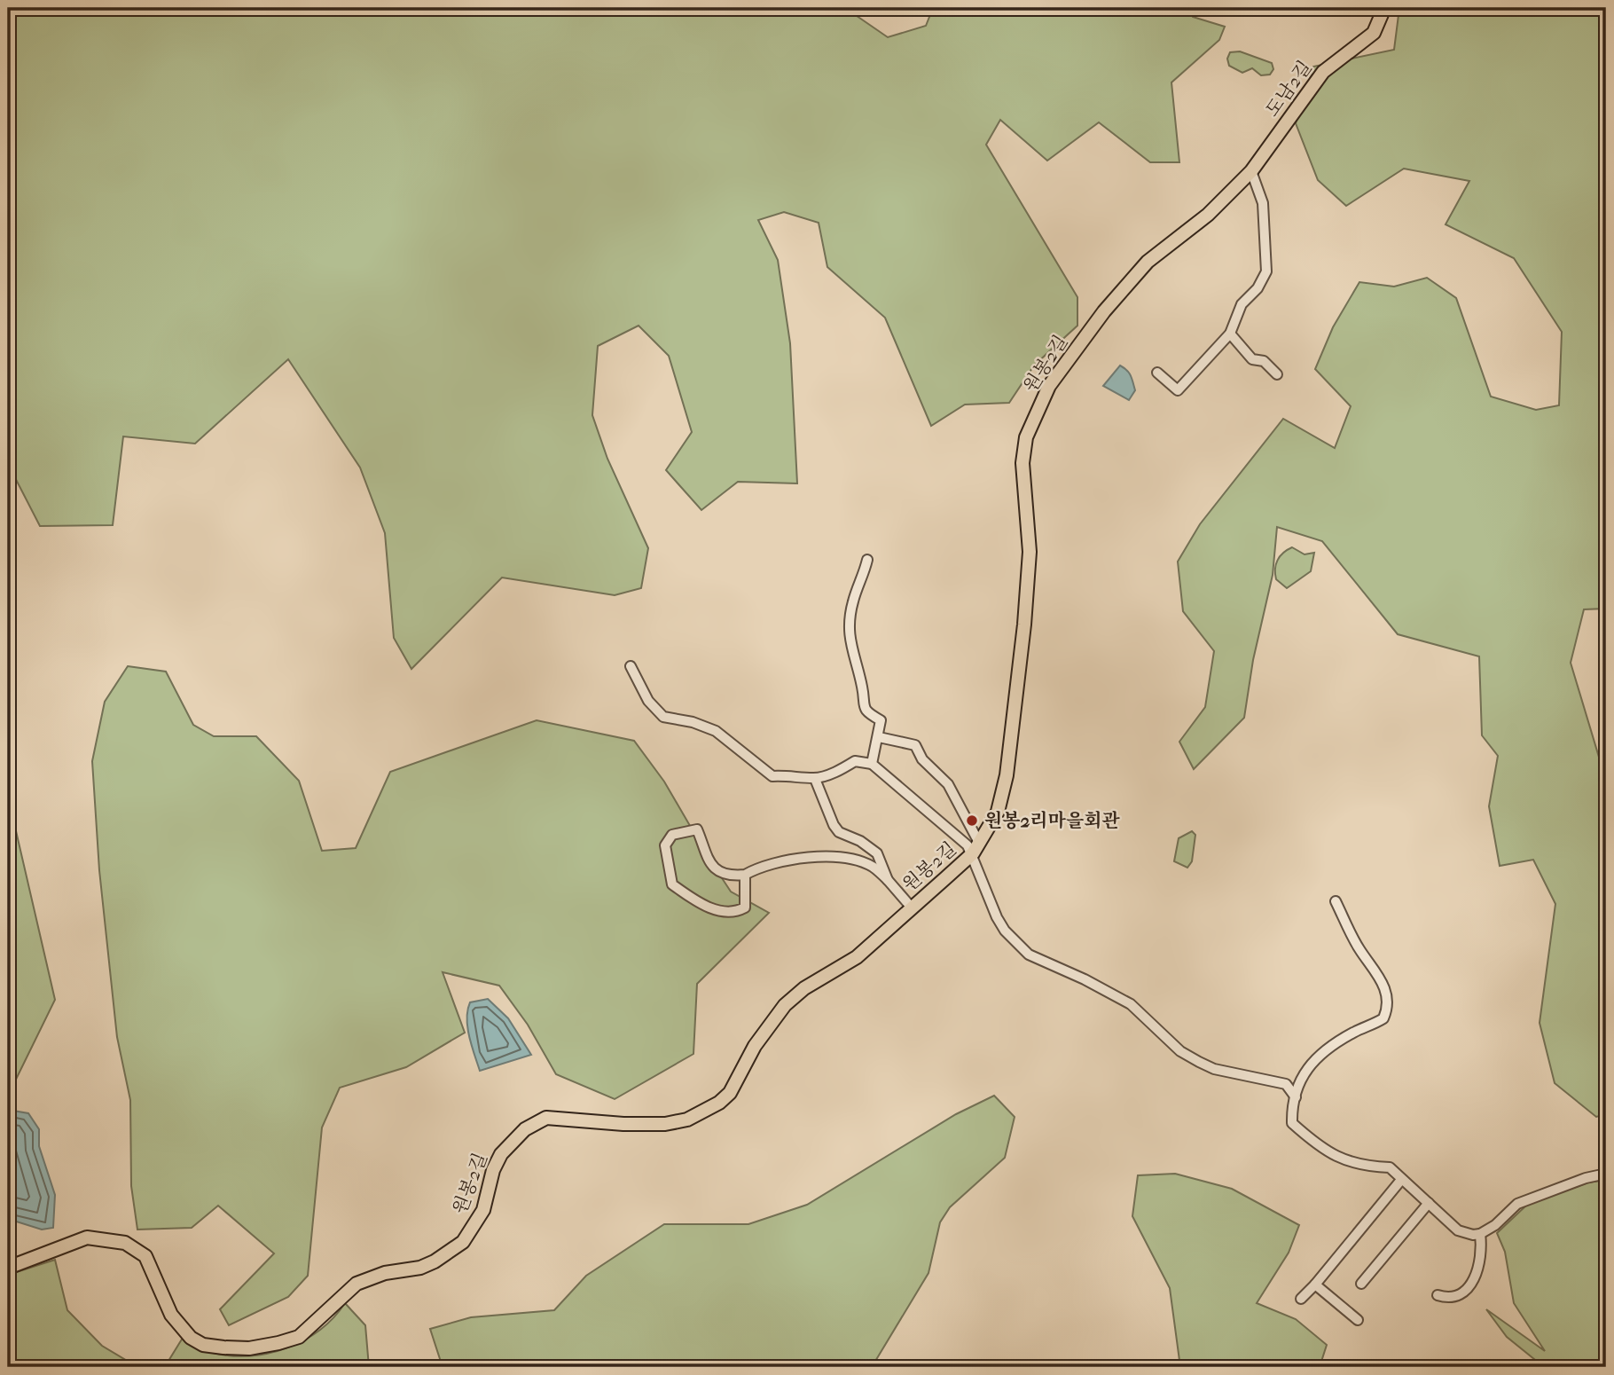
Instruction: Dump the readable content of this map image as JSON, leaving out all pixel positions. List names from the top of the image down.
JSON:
{
  "streets": {
    "main road": ["도남2길", "원봉2길"]
  },
  "crossings": [
    ["도남2길", "원봉2길"]
  ],
  "places": ["원봉2리마을회관"]
}
